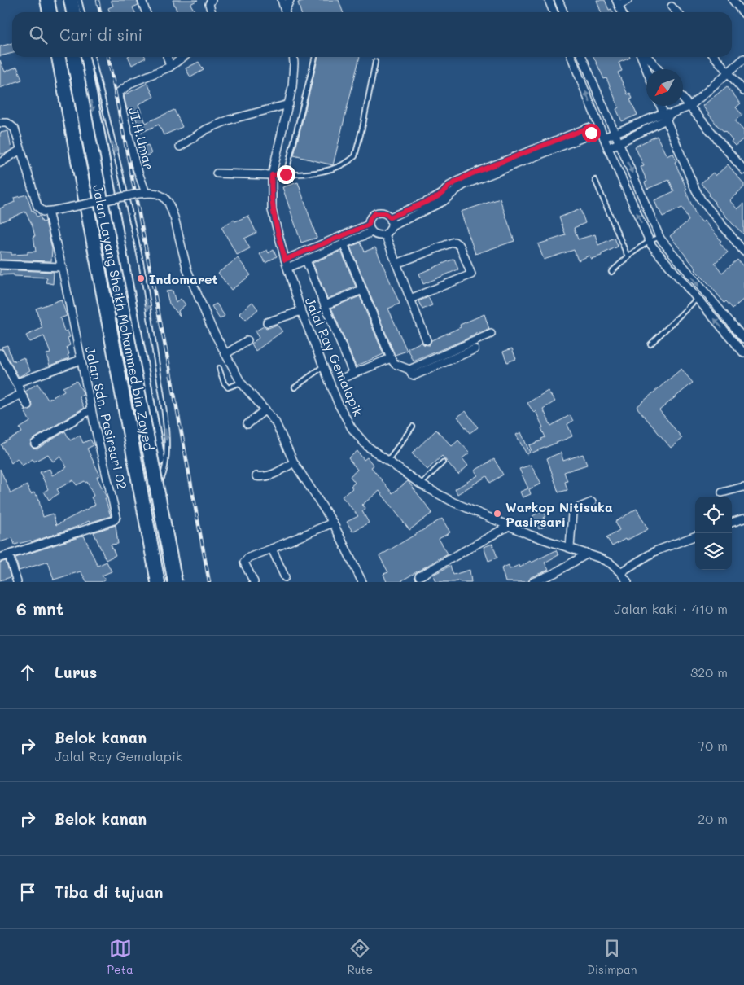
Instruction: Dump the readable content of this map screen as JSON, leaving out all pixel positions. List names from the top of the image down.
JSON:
{
  "streets": {
    "highway": ["Jalan Layang Sheikh Mohammed bin Zayed"],
    "street": ["JI.H.Umar", "Jalal Ray Gemalapik", "Jalan Sdn. Pasirsari 02"]
  },
  "places": ["Indomaret", "Warkop Nitisuka Pasirsari"],
  "north": "bottom left",
  "page": {
    "search": "Cari di sini",
    "heading": ["6 mnt", "Jalan kaki · 410 m"],
    "list": [
      ["Lurus", "320 m"],
      ["Belok kanan", "Jalal Ray Gemalapik", "70 m"],
      ["Belok kanan", "20 m"],
      "Tiba di tujuan"
    ],
    "nav": ["Peta", "Rute", "Disimpan"]
  }
}
